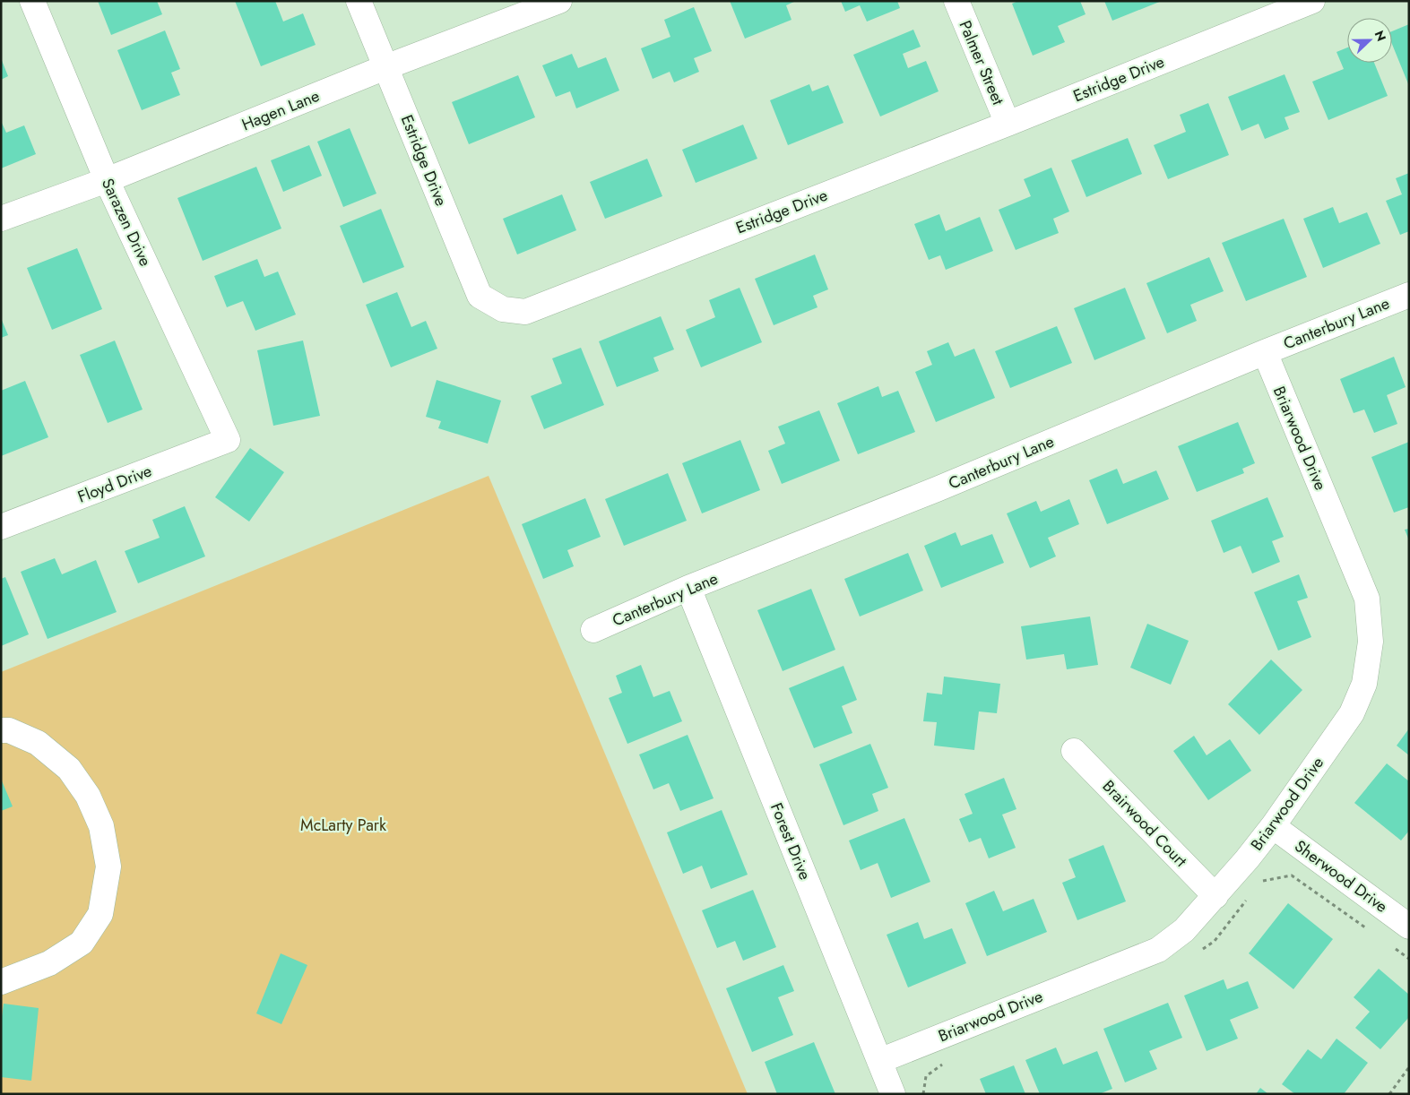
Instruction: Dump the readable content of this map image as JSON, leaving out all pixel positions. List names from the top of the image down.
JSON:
{
  "streets": {
    "street": [
      "Palmer Street",
      "Estridge Drive",
      "Hagen Lane",
      "Sarazen Drive",
      "Canterbury Lane",
      "Briarwood Drive",
      "Floyd Drive",
      "Brairwood Court",
      "Forest Drive",
      "Sherwood Drive"
    ]
  },
  "crossings": [
    ["Palmer Street", "Estridge Drive"],
    ["Estridge Drive", "Hagen Lane"],
    ["Hagen Lane", "Sarazen Drive"],
    ["Sarazen Drive", "Floyd Drive"],
    ["Canterbury Lane", "Briarwood Drive"],
    ["Canterbury Lane", "Forest Drive"],
    ["Briarwood Drive", "Brairwood Court"],
    ["Briarwood Drive", "Forest Drive"],
    ["Briarwood Drive", "Sherwood Drive"]
  ],
  "parks": ["McLarty Park"],
  "north": "right"
}
